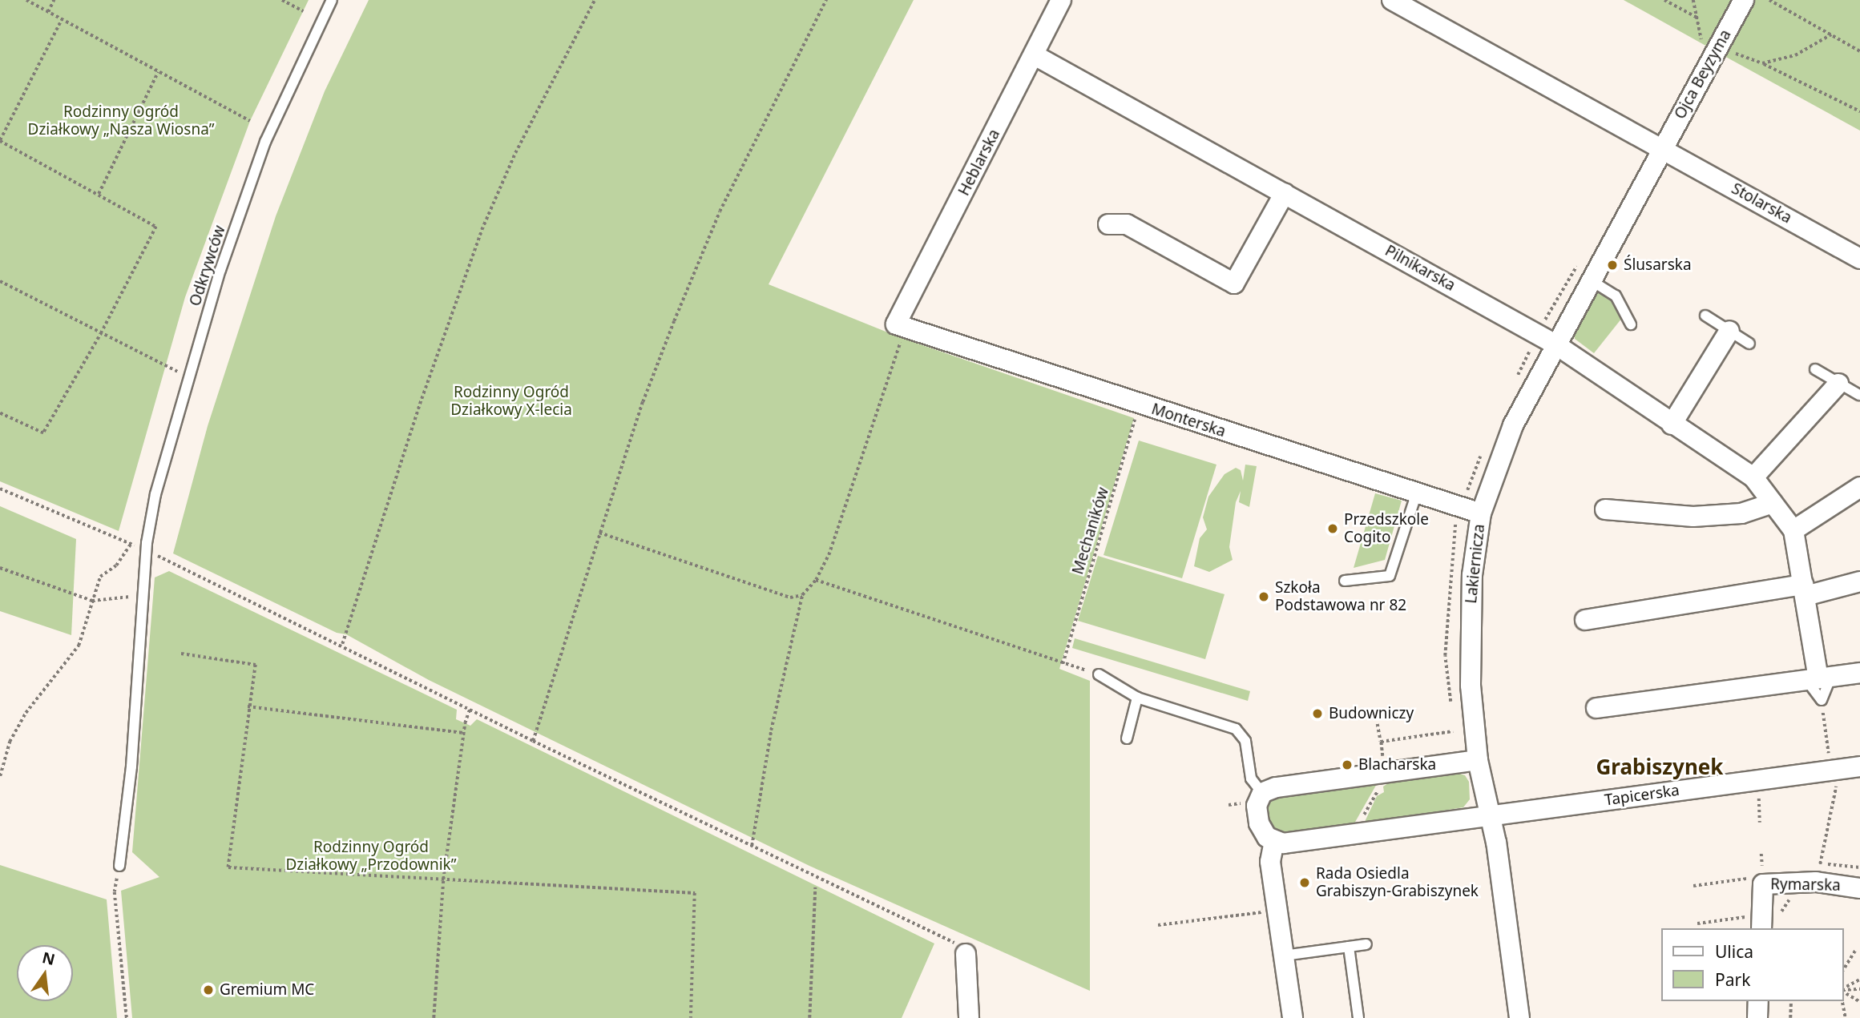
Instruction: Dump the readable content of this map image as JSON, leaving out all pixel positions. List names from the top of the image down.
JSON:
{
  "streets": {
    "street": [
      "Ojca Beyzyma",
      "Heblarska",
      "Stolarska",
      "Pilnikarska",
      "Monterska",
      "Lakiernicza",
      "Tapicerska",
      "Rymarska"
    ],
    "lane": ["Odkrywców"],
    "path": ["Mechaników"]
  },
  "crossings": [
    ["Ojca Beyzyma", "Stolarska"],
    ["Ojca Beyzyma", "Lakiernicza"],
    ["Heblarska", "Pilnikarska"],
    ["Heblarska", "Monterska"],
    ["Stolarska", "Lakiernicza"],
    ["Pilnikarska", "Lakiernicza"],
    ["Monterska", "Mechaników"],
    ["Monterska", "Lakiernicza"],
    ["Lakiernicza", "Tapicerska"]
  ],
  "districts": ["Grabiszynek"],
  "parks": ["Rodzinny Ogród Działkowy „Nasza Wiosna”", "Rodzinny Ogród Działkowy X-lecia", "Rodzinny Ogród Działkowy „Przodownik”"],
  "places": [
    "Ślusarska",
    "Przedszkole Cogito",
    "Szkoła Podstawowa nr 82",
    "Budowniczy",
    "Blacharska",
    "Rada Osiedla Grabiszyn-Grabiszynek",
    "Gremium MC"
  ],
  "legend": ["Ulica", "Park"],
  "north": "top"
}
